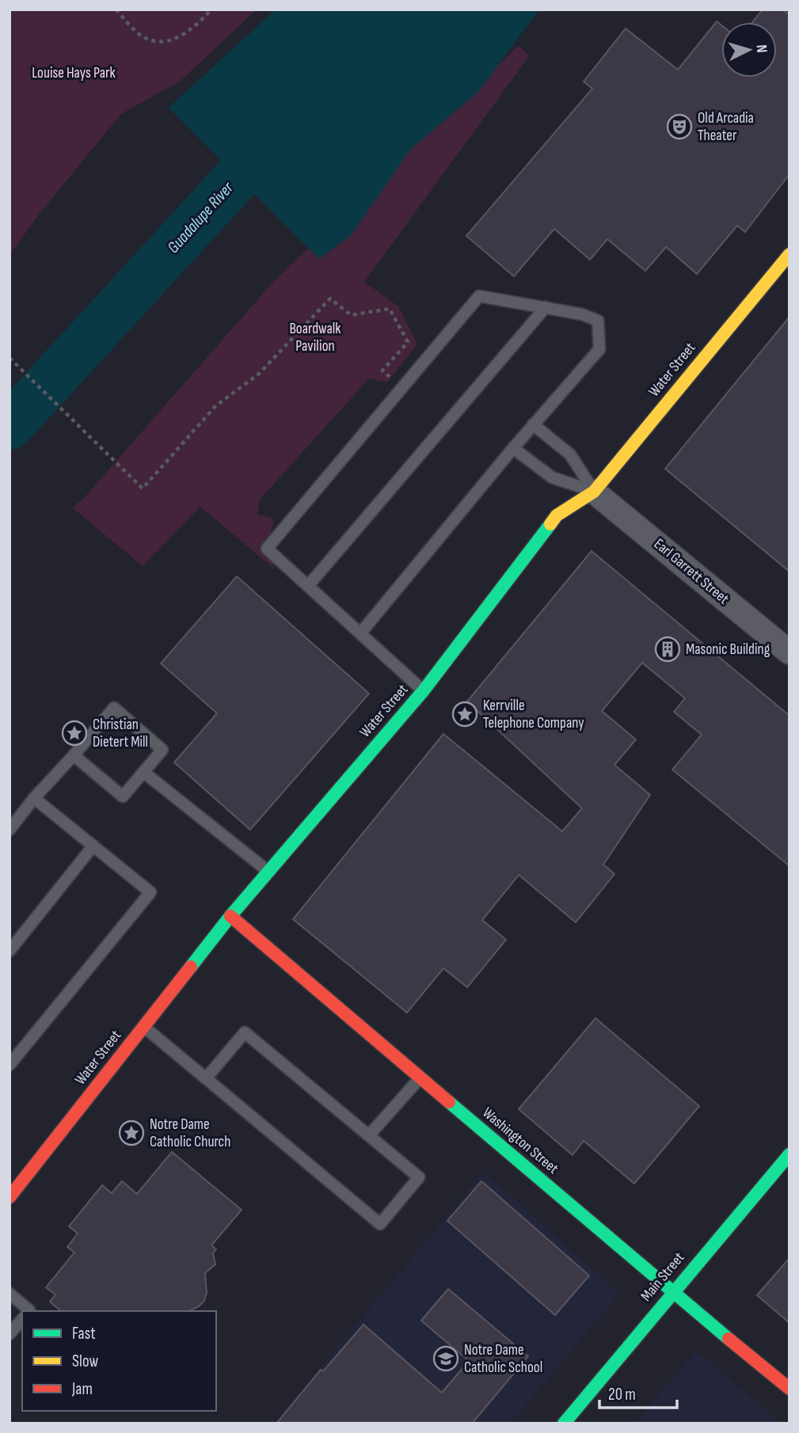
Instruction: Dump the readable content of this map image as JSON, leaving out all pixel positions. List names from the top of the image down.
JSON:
{
  "streets": {
    "street": [
      "Water Street",
      "Earl Garrett Street",
      "Washington Street",
      "Main Street"
    ]
  },
  "crossings": [
    ["Water Street", "Earl Garrett Street"],
    ["Water Street", "Washington Street"],
    ["Washington Street", "Main Street"]
  ],
  "water": ["Guadalupe River"],
  "parks": ["Louise Hays Park", "Boardwalk Pavilion"],
  "places": {
    "theatre": ["Old Arcadia Theater"],
    "building": ["Masonic Building"],
    "place": ["Kerrville Telephone Company", "Christian Dietert Mill", "Notre Dame Catholic Church"],
    "school or university": ["Notre Dame Catholic School"]
  },
  "legend": ["Fast", "Slow", "Jam"],
  "scale_bar": "20 m",
  "north": "right"
}
